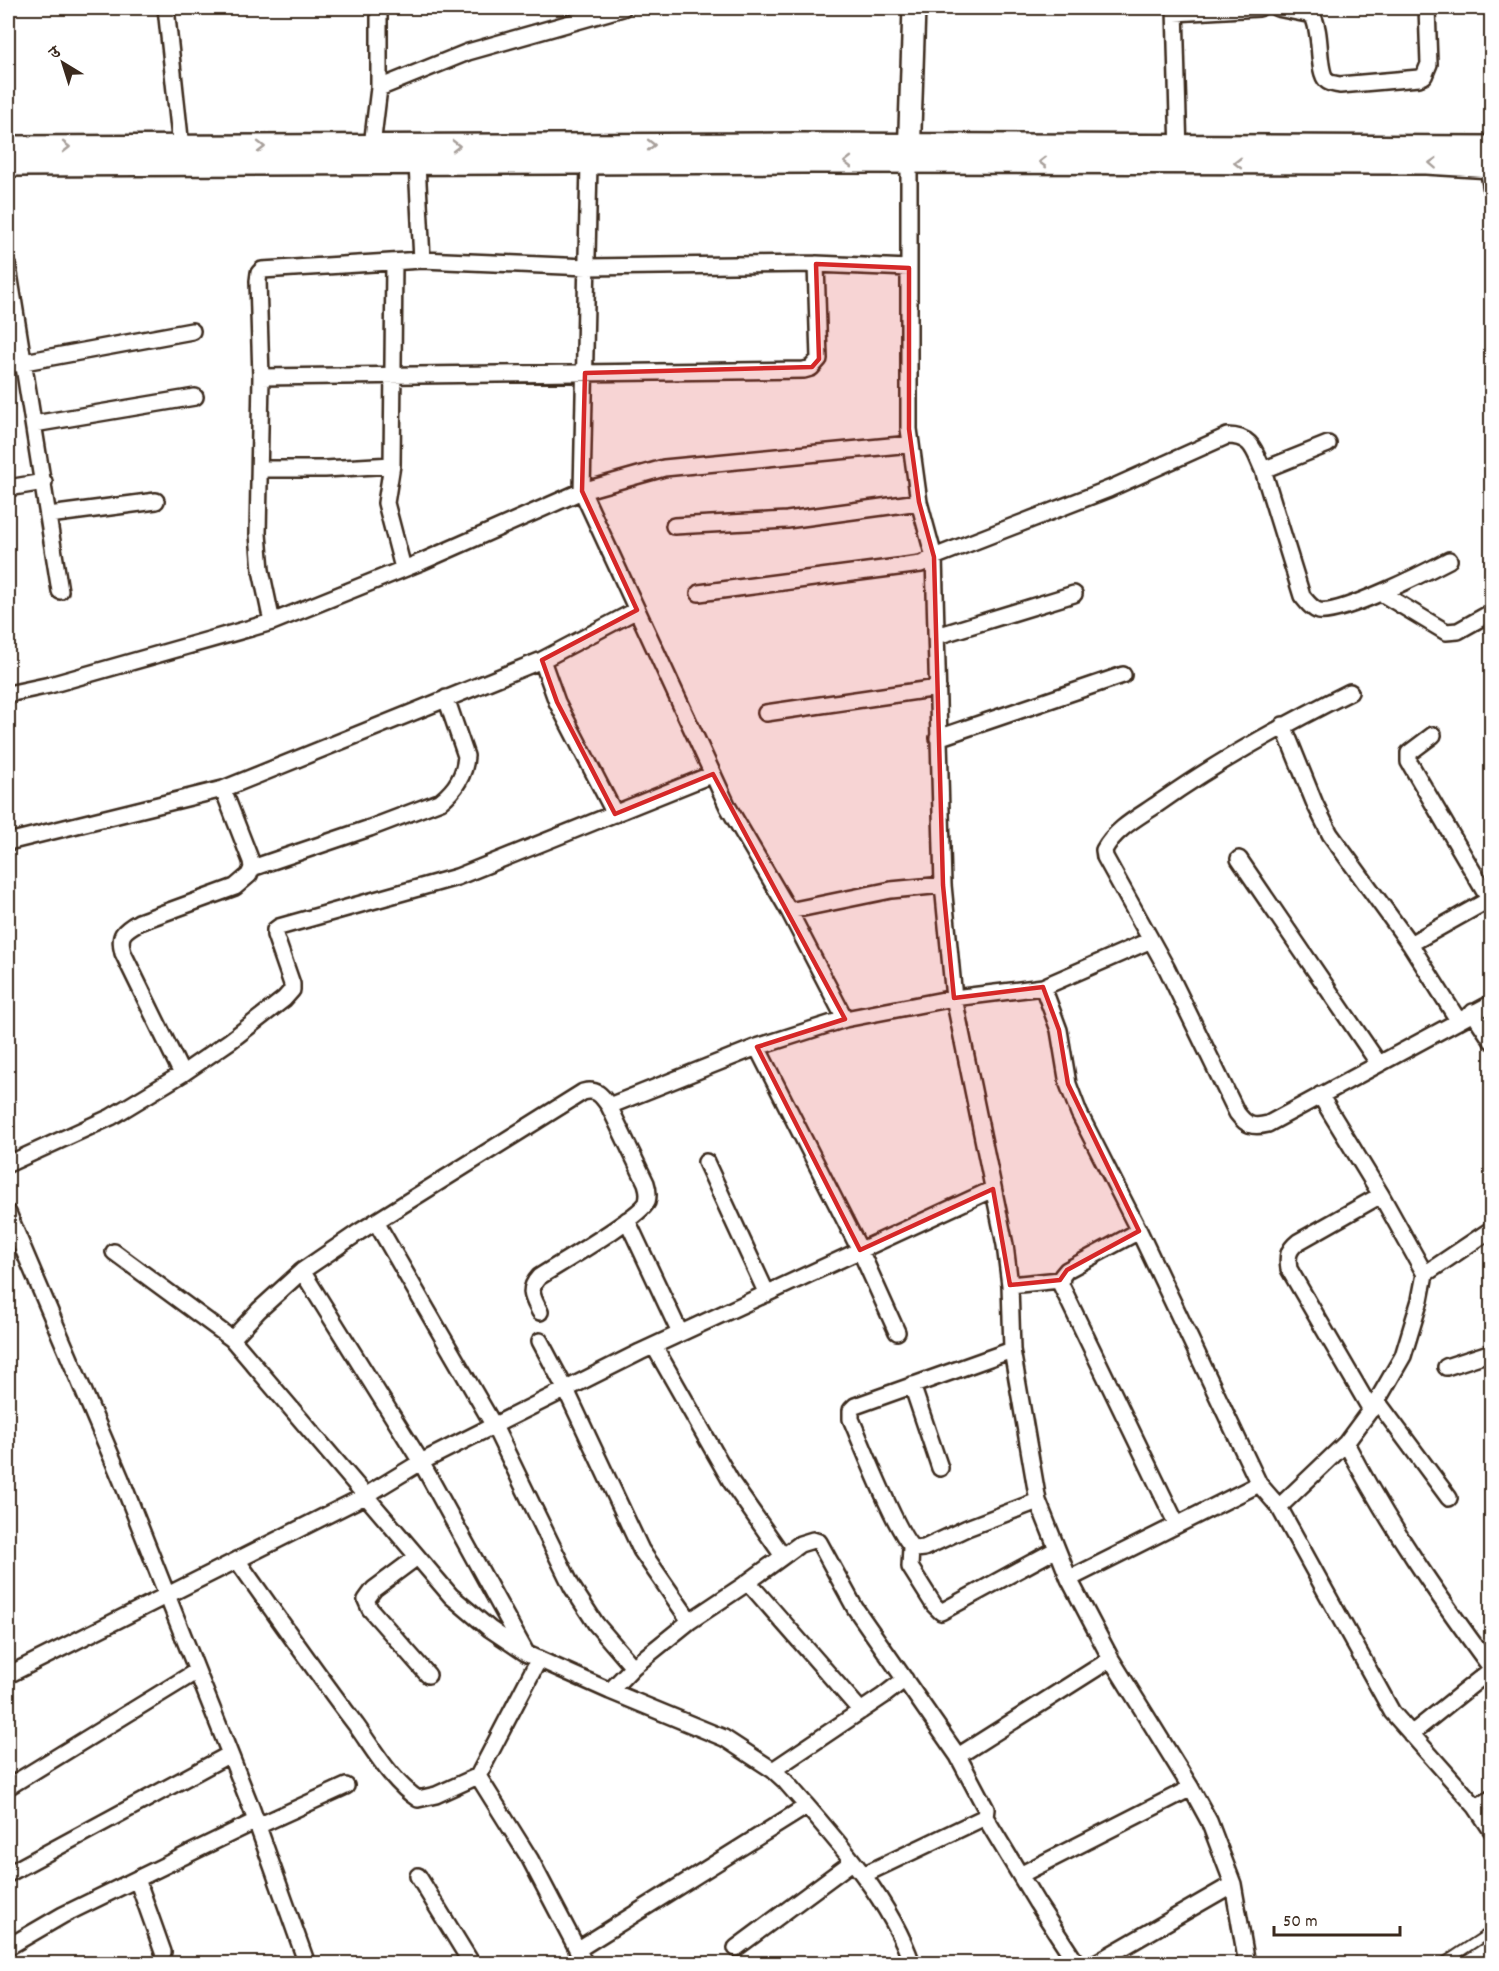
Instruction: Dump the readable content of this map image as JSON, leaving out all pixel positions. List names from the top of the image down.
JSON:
{
  "scale_bar": "50 m",
  "north": "top left"
}
